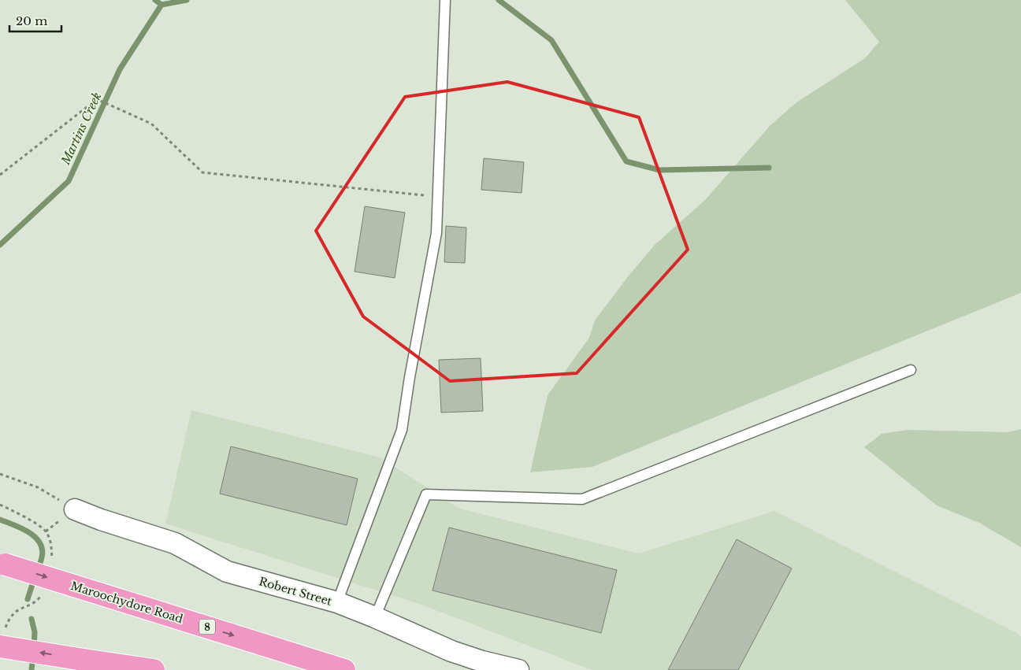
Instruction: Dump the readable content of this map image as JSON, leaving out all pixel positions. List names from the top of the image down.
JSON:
{
  "streets": {
    "highway": ["Maroochydore Road", "8"],
    "street": ["Robert Street"]
  },
  "water": ["Martins Creek"],
  "scale_bar": "20 m"
}
